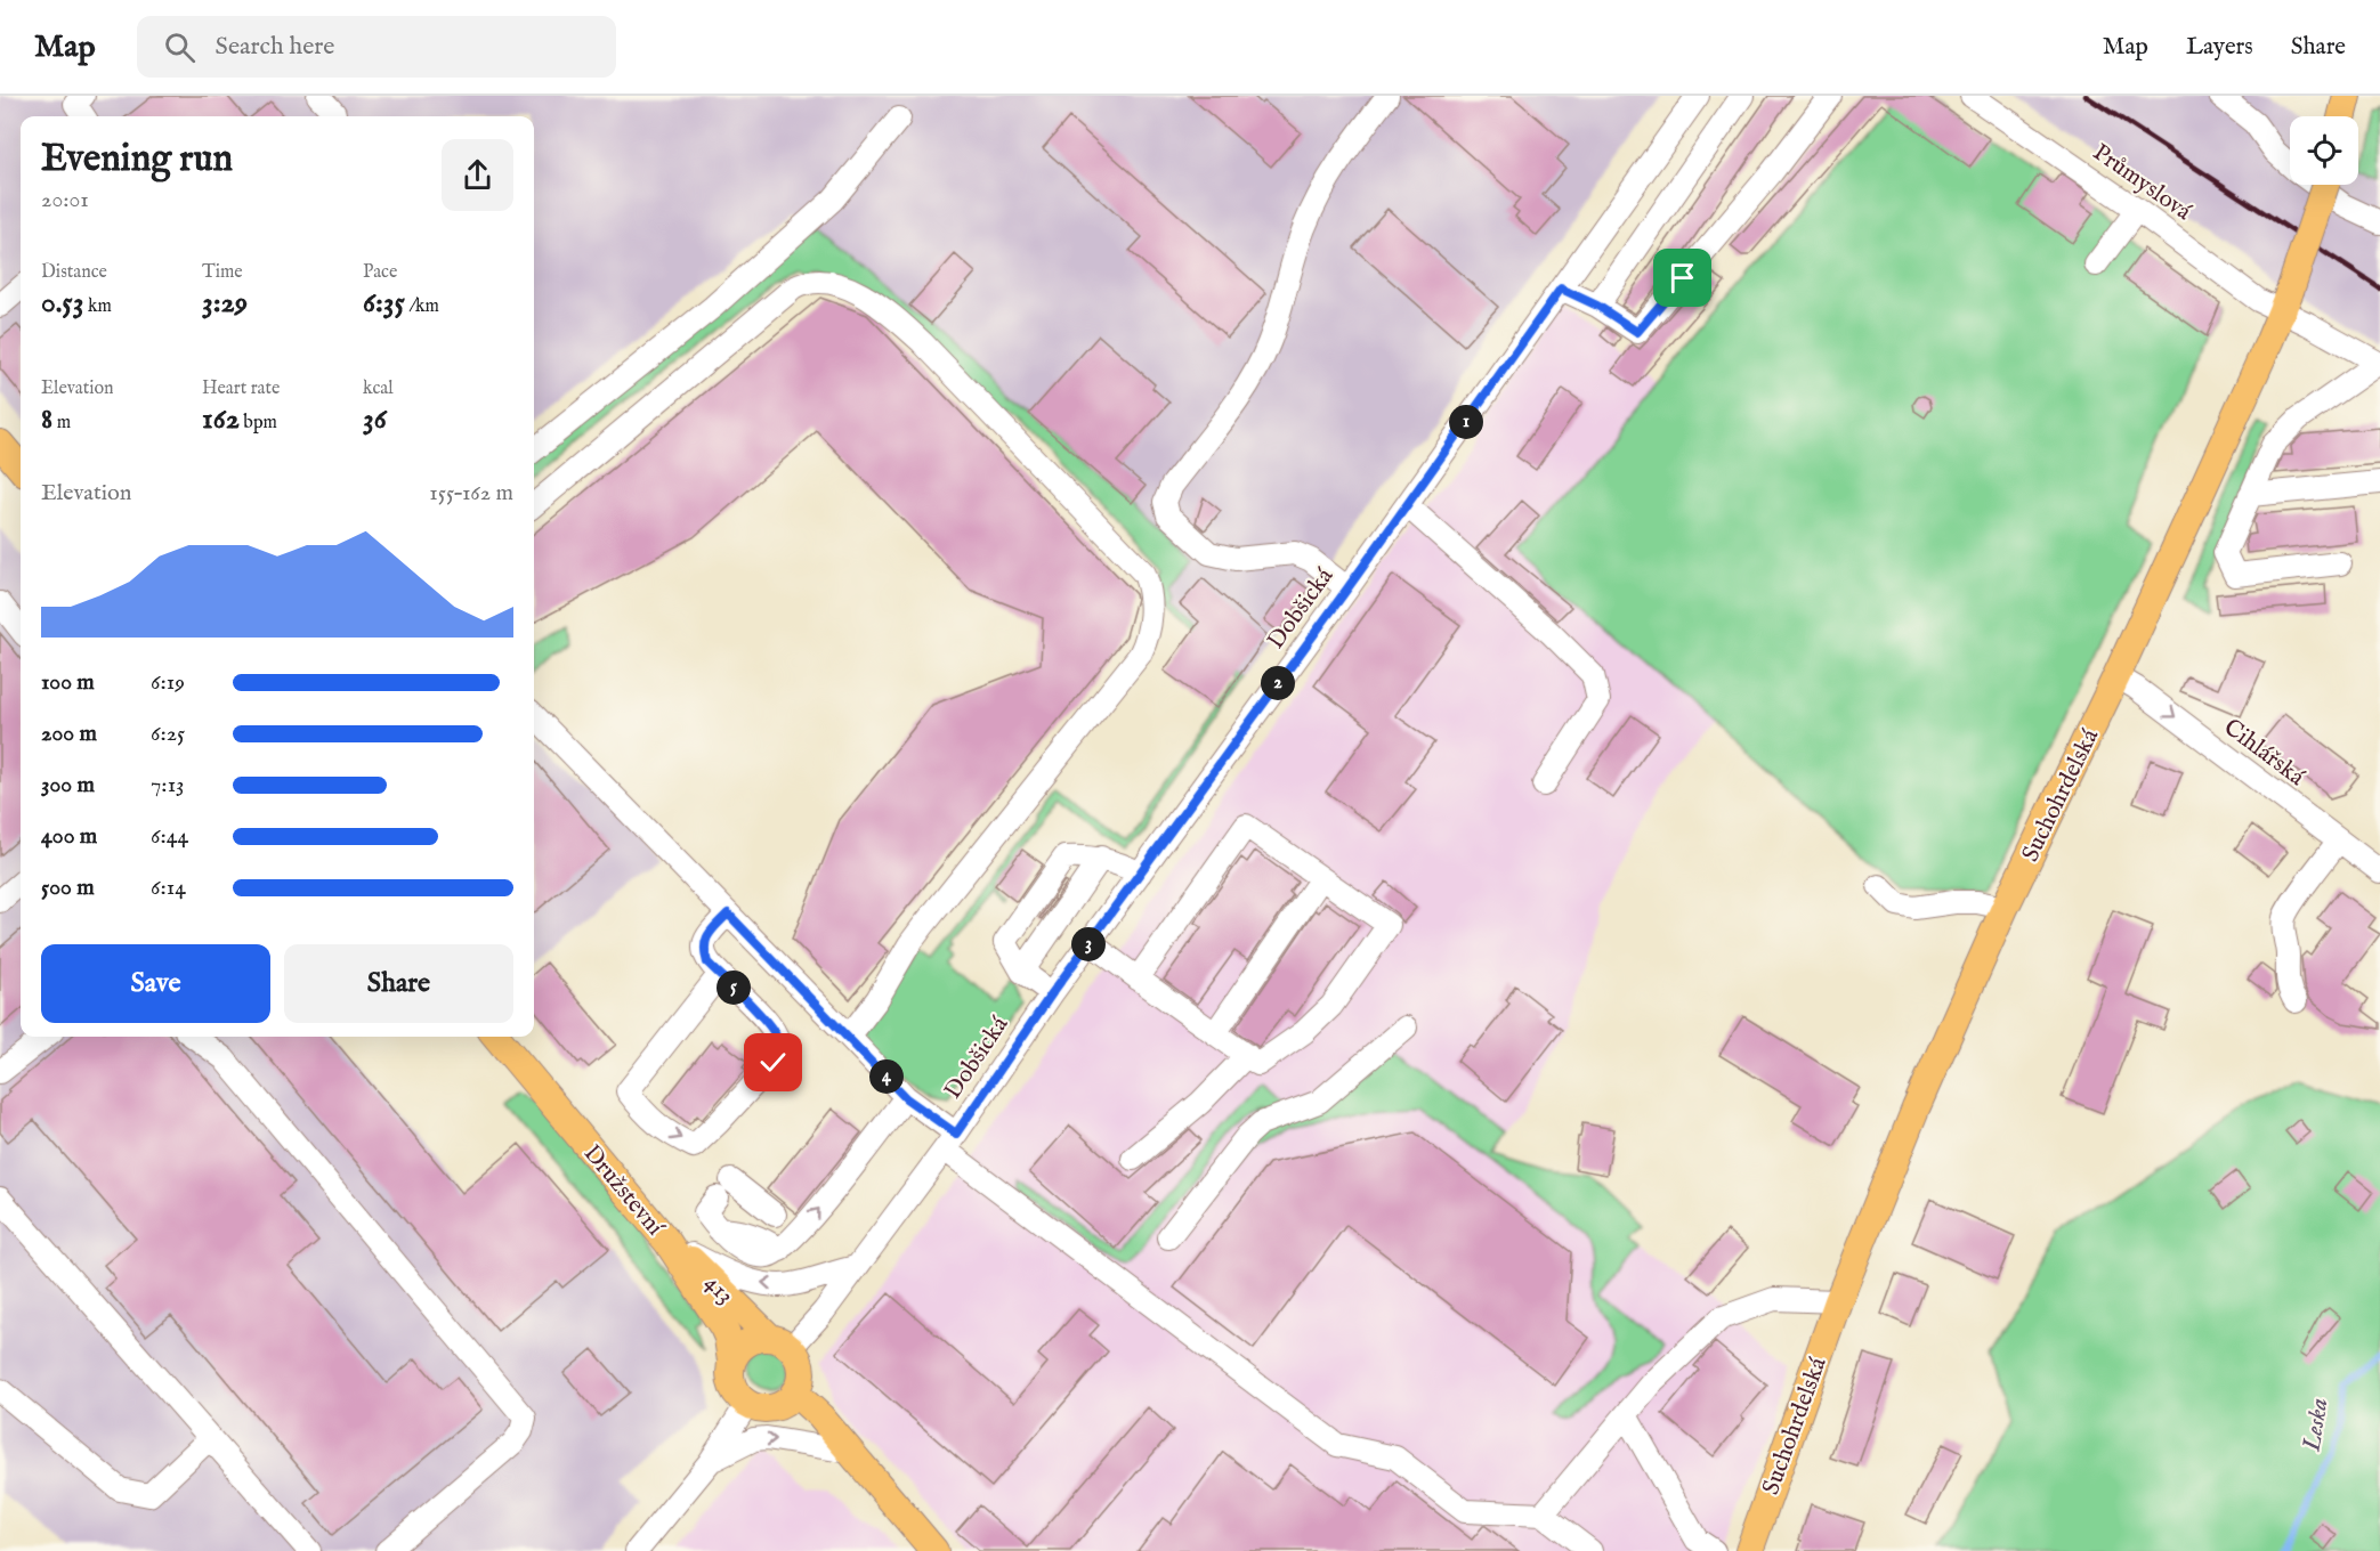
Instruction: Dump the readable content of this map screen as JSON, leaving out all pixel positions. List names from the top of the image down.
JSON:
{
  "streets": {
    "main road": ["Suchohrdelská", "Družstevní", "413"],
    "street": ["Průmyslová", "Dobšická", "Cihlářská"]
  },
  "crossings": [
    ["Průmyslová", "Suchohrdelská"],
    ["Dobšická", "Družstevní"],
    ["Dobšická", "413"],
    ["Cihlářská", "Suchohrdelská"],
    ["Družstevní", "413"]
  ],
  "one_way": ["Cihlářská"],
  "water": ["Leska"],
  "page": {
    "header": "Map",
    "search": "Search here",
    "nav": ["Map", "Layers", "Share"],
    "heading": ["Evening run", "20:01"],
    "stats": [
      ["Distance", "0.53 km"],
      ["Time", "3:29"],
      ["Pace", "6:35 /km"],
      ["Elevation", "8 m"],
      ["Heart rate", "162 bpm"],
      ["kcal", "36"]
    ],
    "pins": [
      "1",
      "2",
      "3",
      "5",
      "4"
    ],
    "chart": ["Elevation", "155–162 m"],
    "list": [
      {
        "name": "100 m",
        "note": "6:19"
      },
      {
        "name": "200 m",
        "note": "6:25"
      },
      {
        "name": "300 m",
        "note": "7:13"
      },
      {
        "name": "400 m",
        "note": "6:44"
      },
      {
        "name": "500 m",
        "note": "6:14"
      }
    ],
    "buttons": ["Save", "Share"]
  }
}
